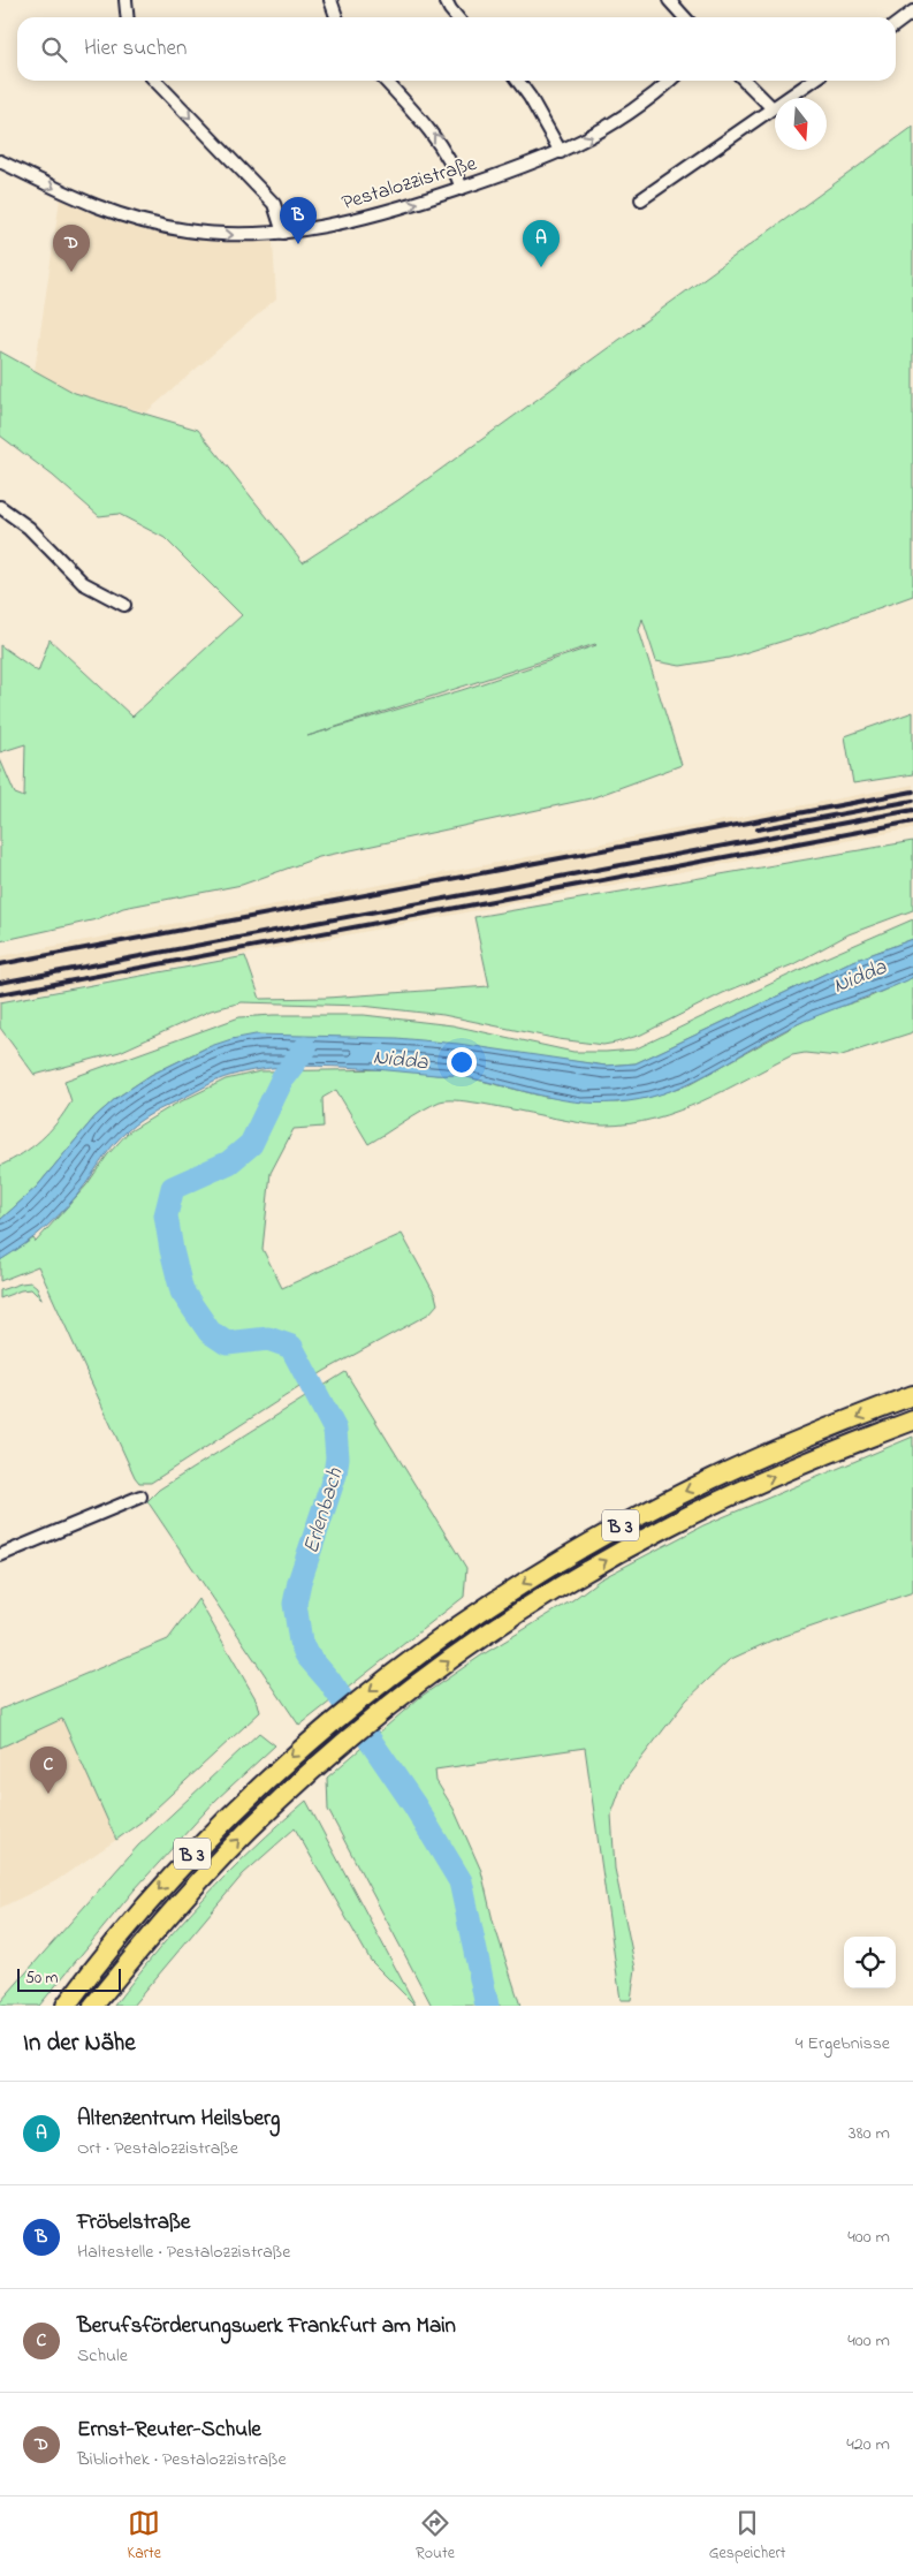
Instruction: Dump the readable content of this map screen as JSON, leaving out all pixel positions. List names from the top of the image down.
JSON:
{
  "streets": {
    "highway": ["B 3"],
    "street": ["Pestalozzistraße"]
  },
  "one_way": ["Pestalozzistraße"],
  "water": ["Nidda", "Erlenbach"],
  "scale_bar": "50 m",
  "north": "bottom",
  "page": {
    "search": "Hier suchen",
    "pins": [
      "B",
      "A",
      "D",
      "C"
    ],
    "scale": "50 m",
    "heading": ["In der Nähe", "4 Ergebnisse"],
    "list": [
      {
        "mark": "A",
        "name": "Altenzentrum Heilsberg",
        "note": "Ort · Pestalozzistraße",
        "value": "380 m"
      },
      {
        "mark": "B",
        "name": "Fröbelstraße",
        "note": "Haltestelle · Pestalozzistraße",
        "value": "400 m"
      },
      {
        "mark": "C",
        "name": "Berufsförderungswerk Frankfurt am Main",
        "note": "Schule",
        "value": "400 m"
      },
      {
        "mark": "D",
        "name": "Ernst-Reuter-Schule",
        "note": "Bibliothek · Pestalozzistraße",
        "value": "420 m"
      }
    ],
    "nav": ["Karte", "Route", "Gespeichert"]
  }
}
